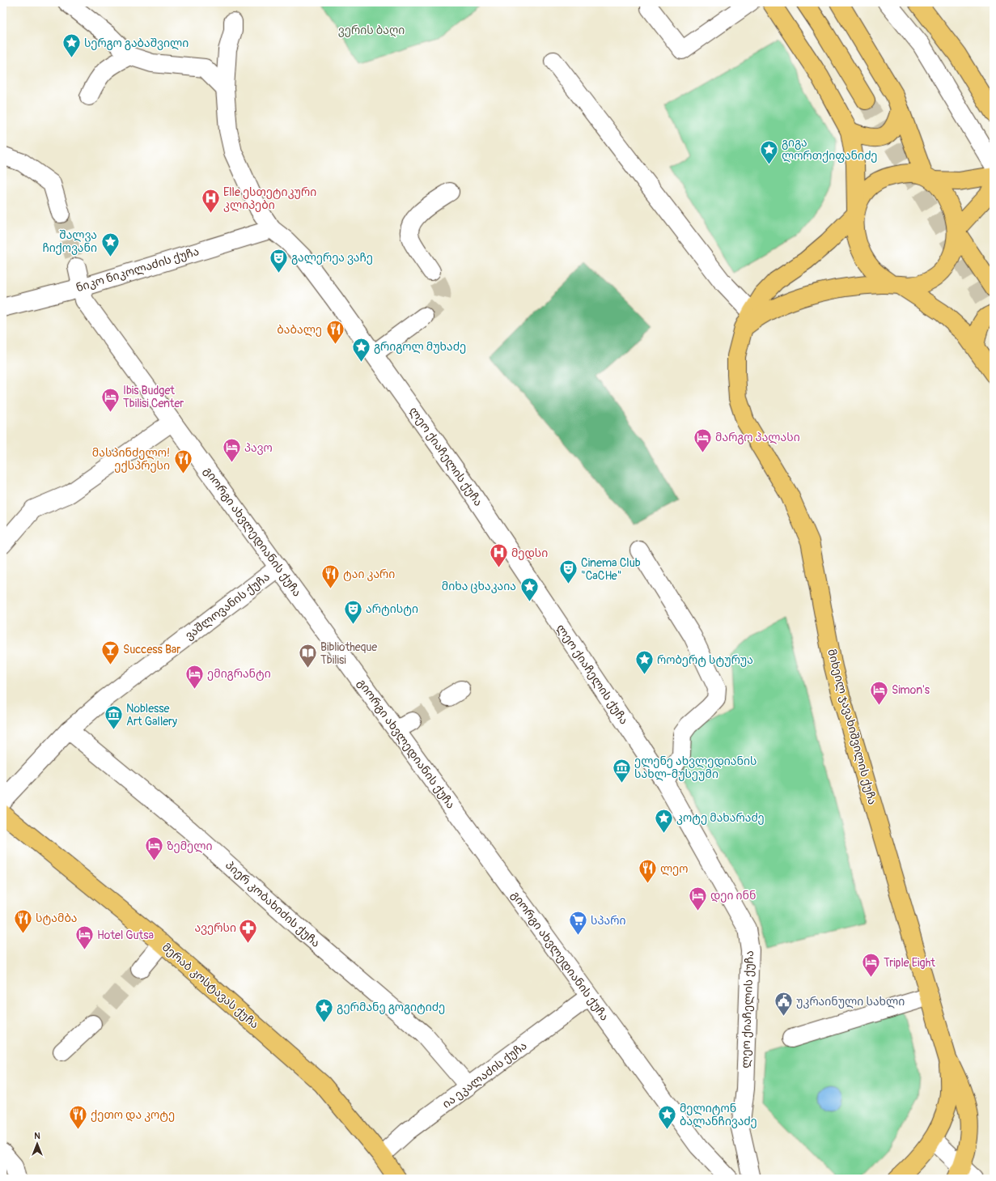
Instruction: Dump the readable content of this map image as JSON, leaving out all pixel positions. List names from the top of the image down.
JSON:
{
  "streets": {
    "main road": ["მიხეილ ჯავახიშვილის ქუჩა", "მერაბ კოსტავას ქუჩა"],
    "street": [
      "ნიკო ნიკოლაძის ქუჩა",
      "ლეო ქიაჩელის ქუჩა",
      "გიორგი ახვლედიანის ქუჩა",
      "ვაშლოვანის ქუჩა",
      "პიერ კობახიძის ქუჩა",
      "ია ეკალაძის ქუჩა"
    ]
  },
  "crossings": [
    ["ნიკო ნიკოლაძის ქუჩა", "ლეო ქიაჩელის ქუჩა"],
    ["ნიკო ნიკოლაძის ქუჩა", "გიორგი ახვლედიანის ქუჩა"],
    ["გიორგი ახვლედიანის ქუჩა", "ვაშლოვანის ქუჩა"],
    ["გიორგი ახვლედიანის ქუჩა", "ია ეკალაძის ქუჩა"],
    ["ვაშლოვანის ქუჩა", "პიერ კობახიძის ქუჩა"],
    ["პიერ კობახიძის ქუჩა", "ია ეკალაძის ქუჩა"],
    ["მერაბ კოსტავას ქუჩა", "ია ეკალაძის ქუჩა"]
  ],
  "parks": ["ვერის ბაღი"],
  "places": {
    "place": [
      "სერგო გაბაშვილი",
      "გიგა ლორთქიფანიძე",
      "შალვა ჩიქოვანი",
      "გრიგოლ მუხაძე",
      "მიხა ცხაკაია",
      "რობერტ სტურუა",
      "კოტე მახარაძე",
      "გერმანე გოგიტიძე",
      "მელიტონ ბალანჩივაძე"
    ],
    "hospital": ["Elle ესთეტიკური კლიპები", "მედსი"],
    "theatre": ["გალერეა ვაჩე", "Cinema Club \"CaCHe\"", "არტისტი"],
    "restaurant": [
      "ბაბალე",
      "მასპინძელო! ექსპრესი",
      "ტაი კარი",
      "ლეო",
      "სტამბა",
      "ქეთო და კოტე"
    ],
    "hotel": [
      "Ibis Budget Tbilisi Center",
      "მარგო პალასი",
      "პავო",
      "ემიგრანტი",
      "Simon's",
      "ზემელი",
      "დეი ინნ",
      "Hotel Gutsa",
      "Triple Eight"
    ],
    "bar": ["Success Bar"],
    "library": ["Bibliotheque Tbilisi"],
    "museum": ["Noblesse Art Gallery", "ელენე ახვლედიანის სახლ-მუსეუმი"],
    "supermarket": ["სპარი"],
    "pharmacy": ["ავერსი"],
    "public building": ["უკრაინული სახლი"]
  },
  "north": "top"
}
